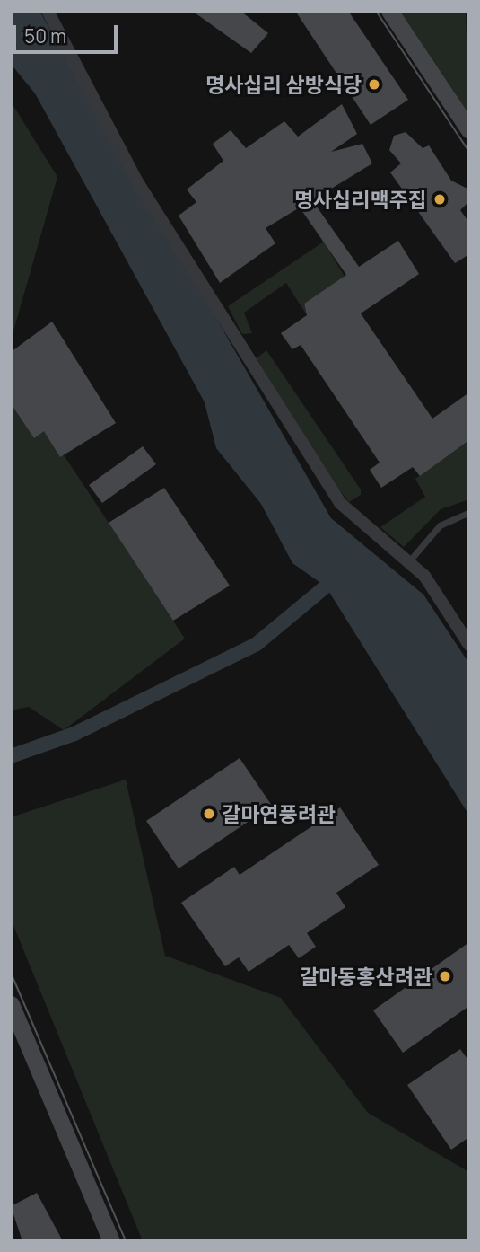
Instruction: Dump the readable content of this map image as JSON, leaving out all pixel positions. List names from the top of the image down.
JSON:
{
  "places": [
    "명사십리 삼방식당",
    "명사십리맥주집",
    "갈마연풍려관",
    "갈마동홍산려관"
  ],
  "scale_bar": "50 m"
}
